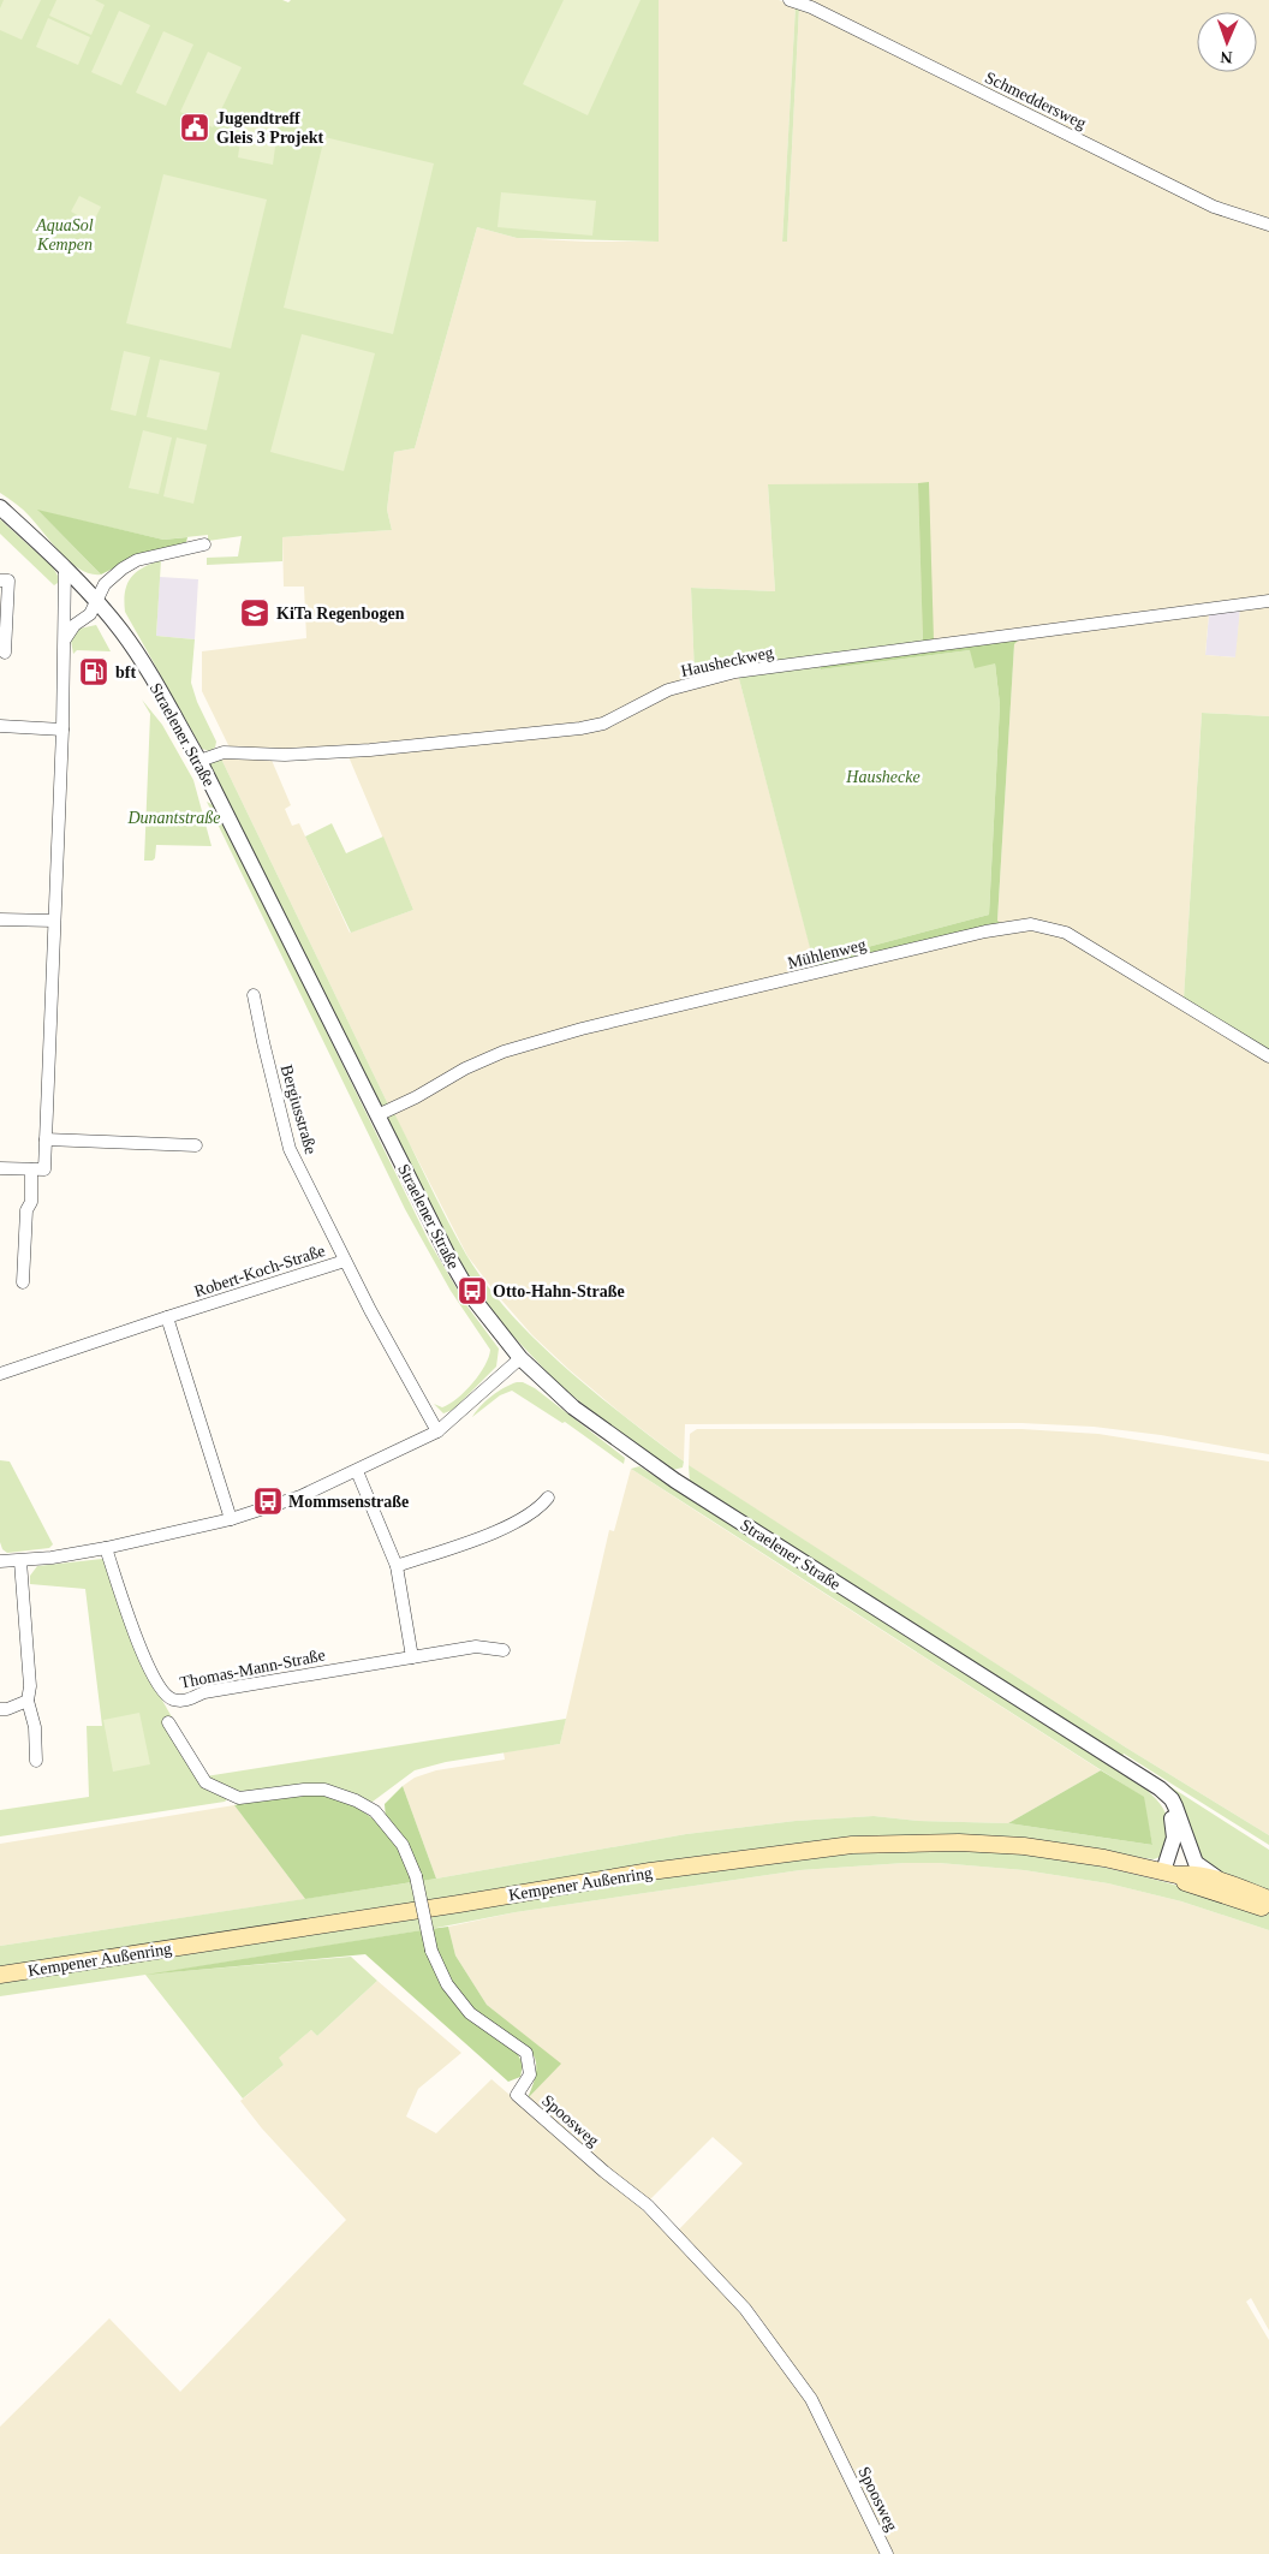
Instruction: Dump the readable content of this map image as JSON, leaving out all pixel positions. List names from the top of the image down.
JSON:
{
  "streets": {
    "main road": ["Straelener Straße", "Kempener Außenring"],
    "street": [
      "Schmeddersweg",
      "Hausheckweg",
      "Mühlenweg",
      "Bergiusstraße",
      "Robert-Koch-Straße",
      "Thomas-Mann-Straße",
      "Spoosweg"
    ]
  },
  "crossings": [
    ["Hausheckweg", "Straelener Straße"],
    ["Straelener Straße", "Mühlenweg"],
    ["Straelener Straße", "Kempener Außenring"],
    ["Bergiusstraße", "Robert-Koch-Straße"]
  ],
  "parks": ["AquaSol Kempen", "Haushecke", "Dunantstraße"],
  "places": {
    "public building": ["Jugendtreff Gleis 3 Projekt"],
    "school or university": ["KiTa Regenbogen"],
    "fuel station": ["bft"],
    "bus stop": ["Otto-Hahn-Straße", "Mommsenstraße"]
  },
  "north": "bottom"
}
